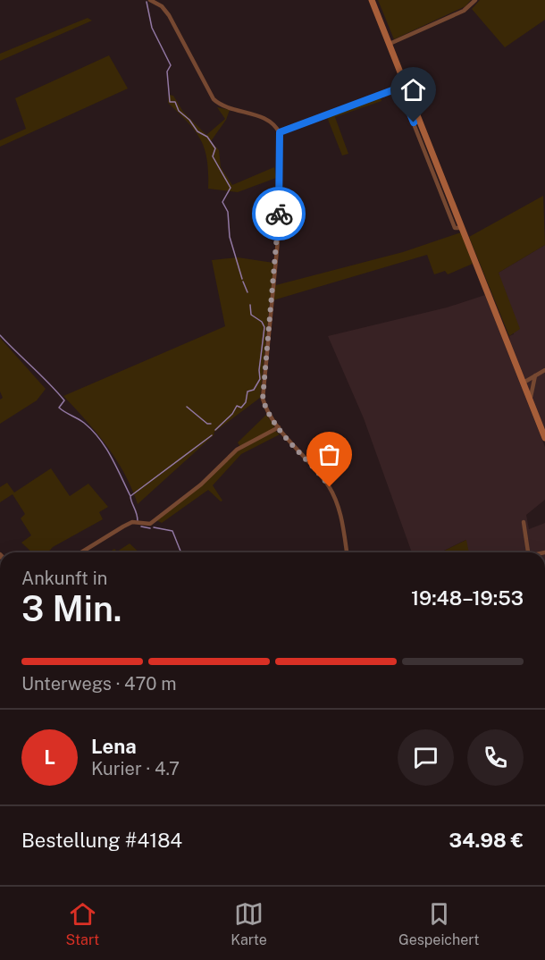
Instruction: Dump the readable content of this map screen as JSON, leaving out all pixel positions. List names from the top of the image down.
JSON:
{
  "page": {
    "heading": ["3 Min.", "Ankunft in", "19:48–19:53"],
    "panel": [
      "Lena",
      "Kurier · 4.7",
      "Bestellung #4184",
      "34.98 €"
    ],
    "bar": "Unterwegs · 470 m",
    "round": "L",
    "tabs": ["Start", "Karte", "Gespeichert"]
  }
}
